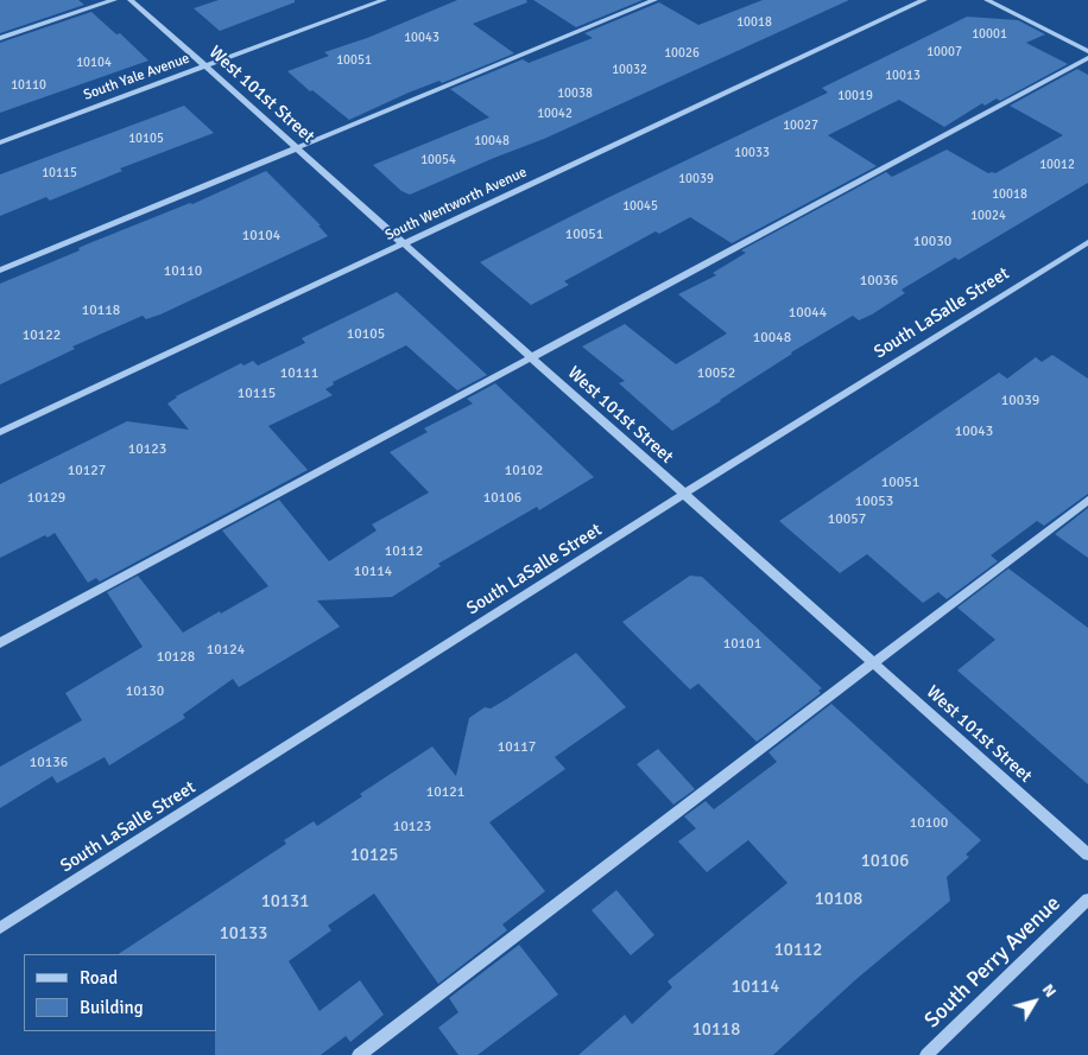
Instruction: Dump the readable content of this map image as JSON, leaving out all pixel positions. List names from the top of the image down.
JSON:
{
  "streets": {
    "street": [
      "South Yale Avenue",
      "West 101st Street",
      "South Wentworth Avenue",
      "South LaSalle Street",
      "South Perry Avenue"
    ]
  },
  "crossings": [
    ["South Yale Avenue", "West 101st Street"],
    ["West 101st Street", "South Wentworth Avenue"],
    ["West 101st Street", "South LaSalle Street"]
  ],
  "house_numbers": [
    "10018",
    "10001",
    "10043",
    "10007",
    "10026",
    "10051",
    "10104",
    "10032",
    "10013",
    "10110",
    "10038",
    "10019",
    "10042",
    "10027",
    "10105",
    "10048",
    "10033",
    "10054",
    "10012",
    "10115",
    "10039",
    "10018",
    "10045",
    "10024",
    "10051",
    "10104",
    "10030",
    "10110",
    "10036",
    "10118",
    "10044",
    "10105",
    "10122",
    "10048",
    "10111",
    "10052",
    "10115",
    "10039",
    "10043",
    "10123",
    "10127",
    "10102",
    "10051",
    "10129",
    "10106",
    "10053",
    "10057",
    "10112",
    "10114",
    "10101",
    "10124",
    "10128",
    "10130",
    "10117",
    "10136",
    "10121",
    "10100",
    "10123",
    "10125",
    "10106",
    "10108",
    "10131",
    "10133",
    "10112",
    "10114",
    "10118"
  ],
  "legend": ["Road", "Building"],
  "north": "top right"
}
